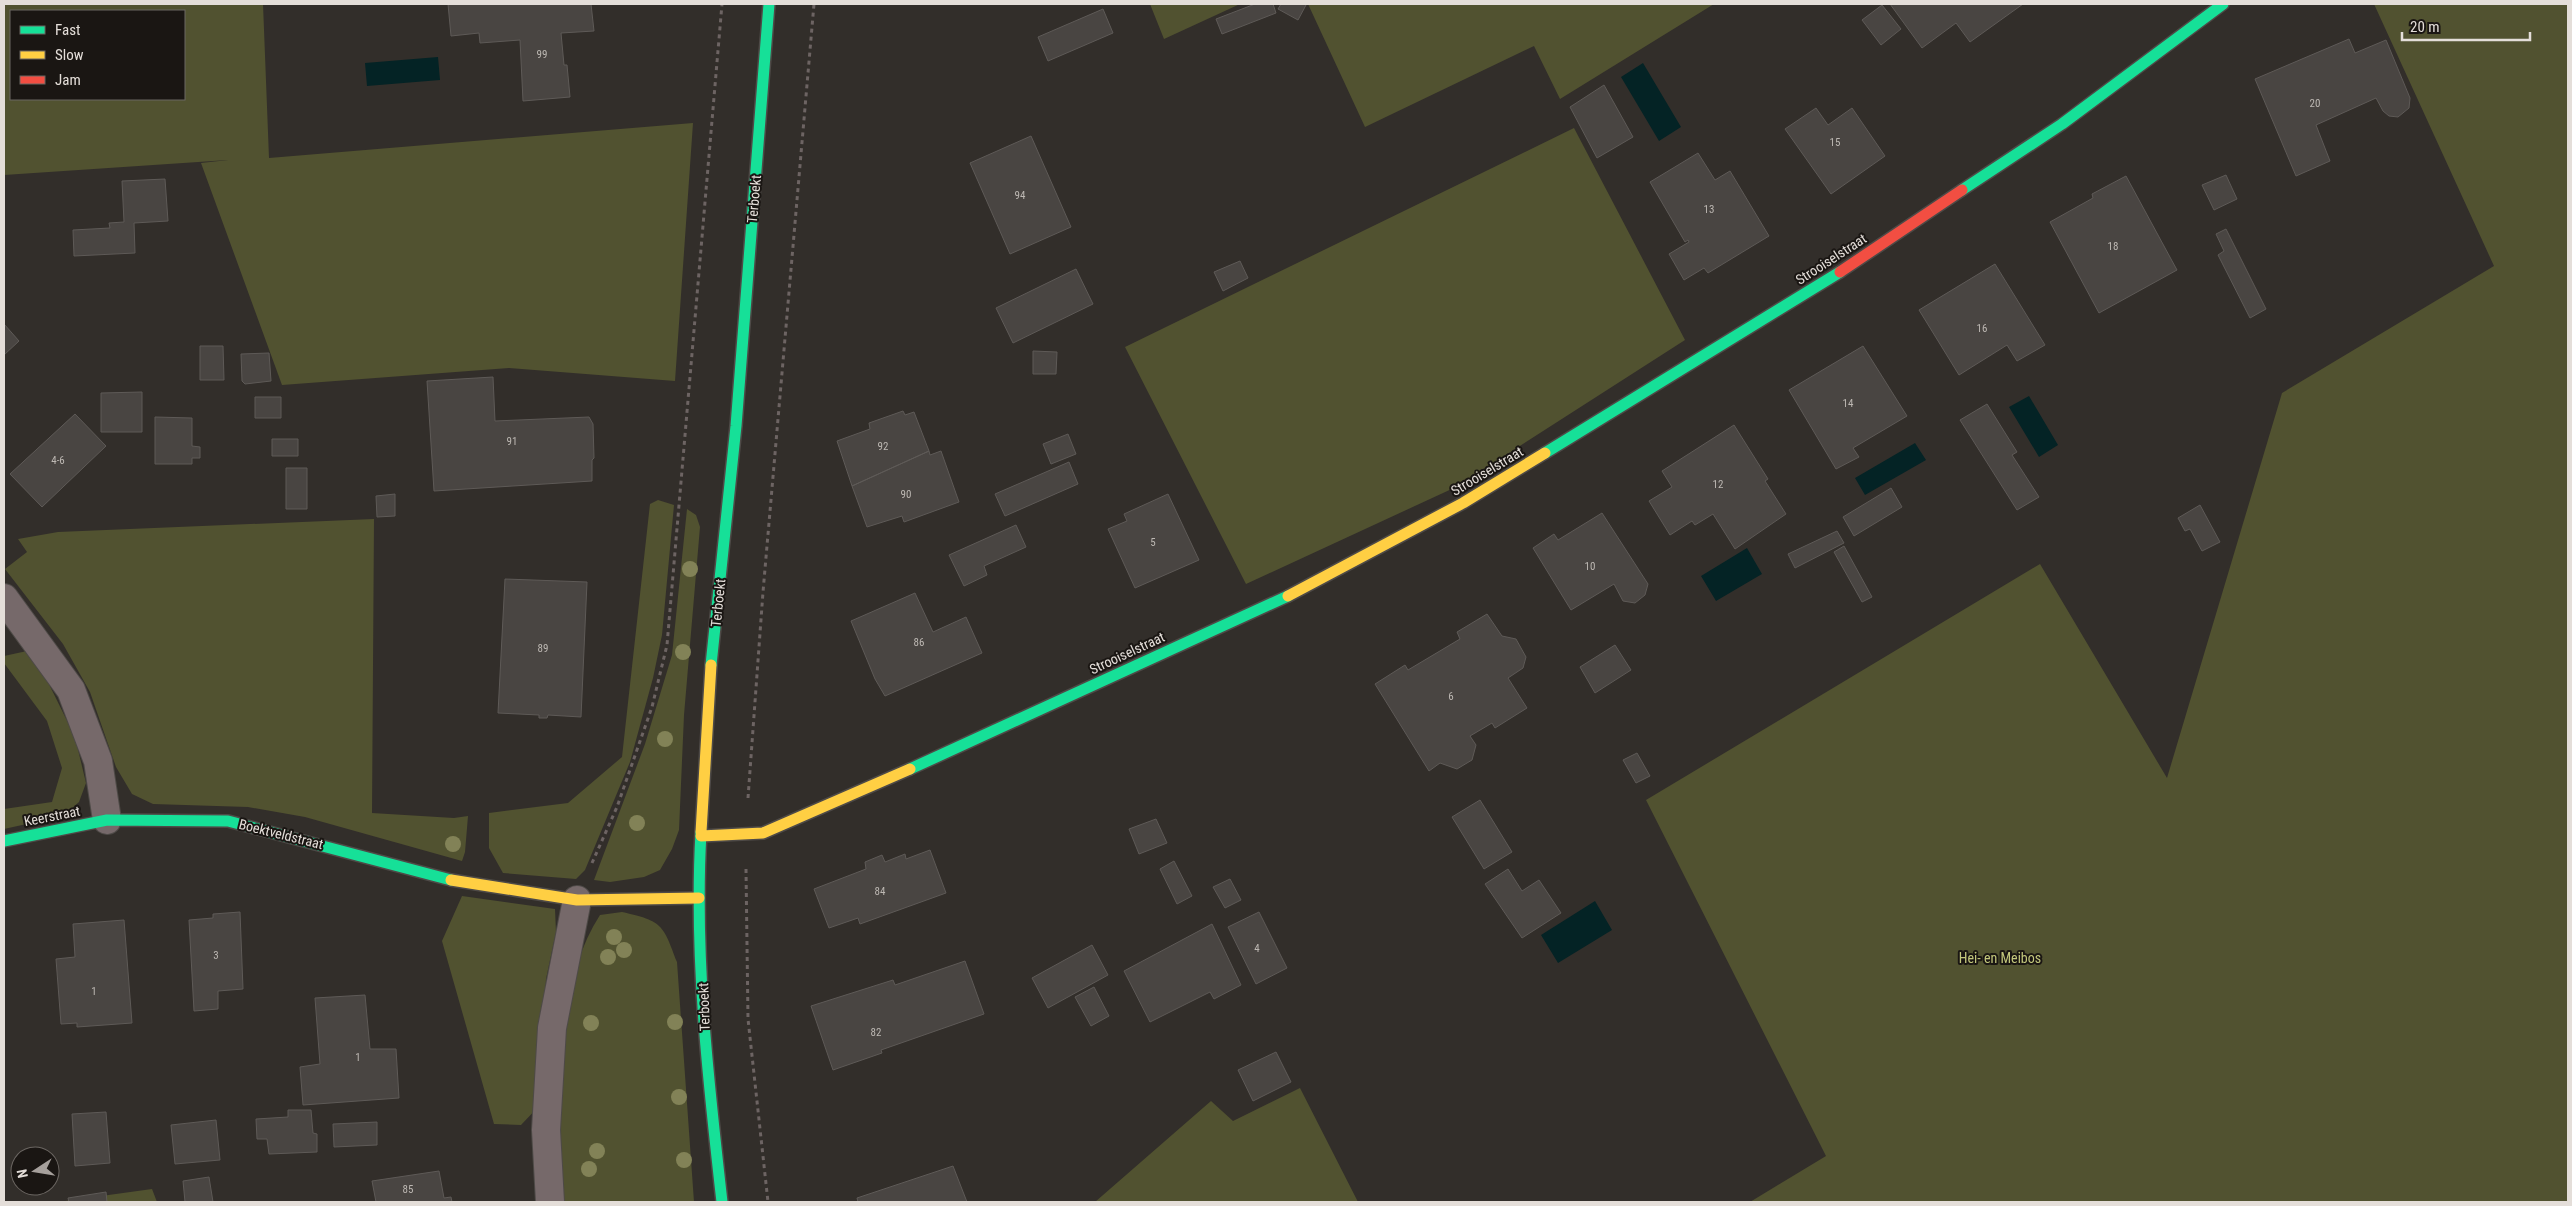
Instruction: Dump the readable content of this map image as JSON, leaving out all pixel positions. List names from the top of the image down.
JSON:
{
  "streets": {
    "street": [
      "Terboekt",
      "Strooiselstraat",
      "Keerstraat",
      "Boektveldstraat"
    ]
  },
  "crossings": [
    ["Terboekt", "Strooiselstraat"],
    ["Terboekt", "Boektveldstraat"],
    ["Keerstraat", "Boektveldstraat"]
  ],
  "parks": ["Hei- en Meibos"],
  "house_numbers": [
    "99",
    "20",
    "15",
    "94",
    "13",
    "18",
    "16",
    "14",
    "91",
    "92",
    "4-6",
    "12",
    "90",
    "5",
    "10",
    "86",
    "89",
    "6",
    "84",
    "4",
    "3",
    "1",
    "82",
    "1",
    "85"
  ],
  "legend": ["Fast", "Slow", "Jam"],
  "scale_bar": "20 m",
  "north": "left"
}
